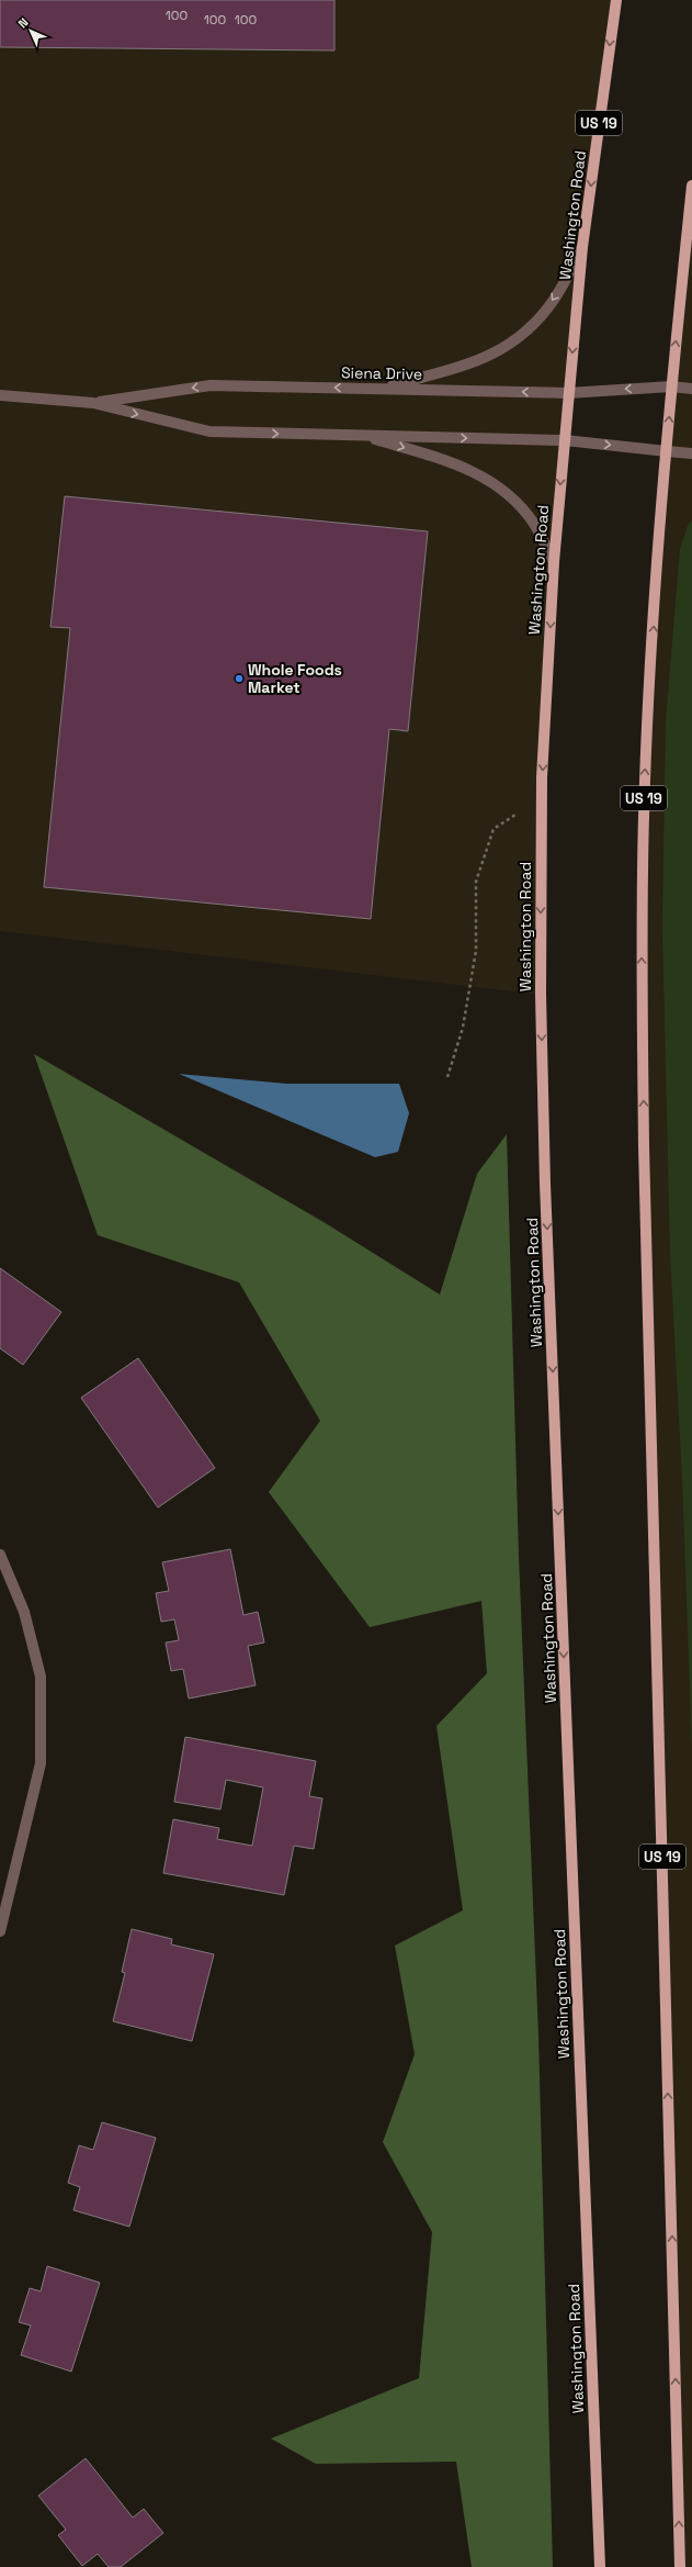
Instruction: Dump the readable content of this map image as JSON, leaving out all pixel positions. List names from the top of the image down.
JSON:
{
  "streets": {
    "main road": ["US 19", "Washington Road"],
    "street": ["Siena Drive"]
  },
  "crossings": [
    ["US 19", "Siena Drive"],
    ["Washington Road", "Siena Drive"]
  ],
  "places": ["Whole Foods Market"],
  "house_numbers": ["100", "100", "100"],
  "north": "top left"
}
